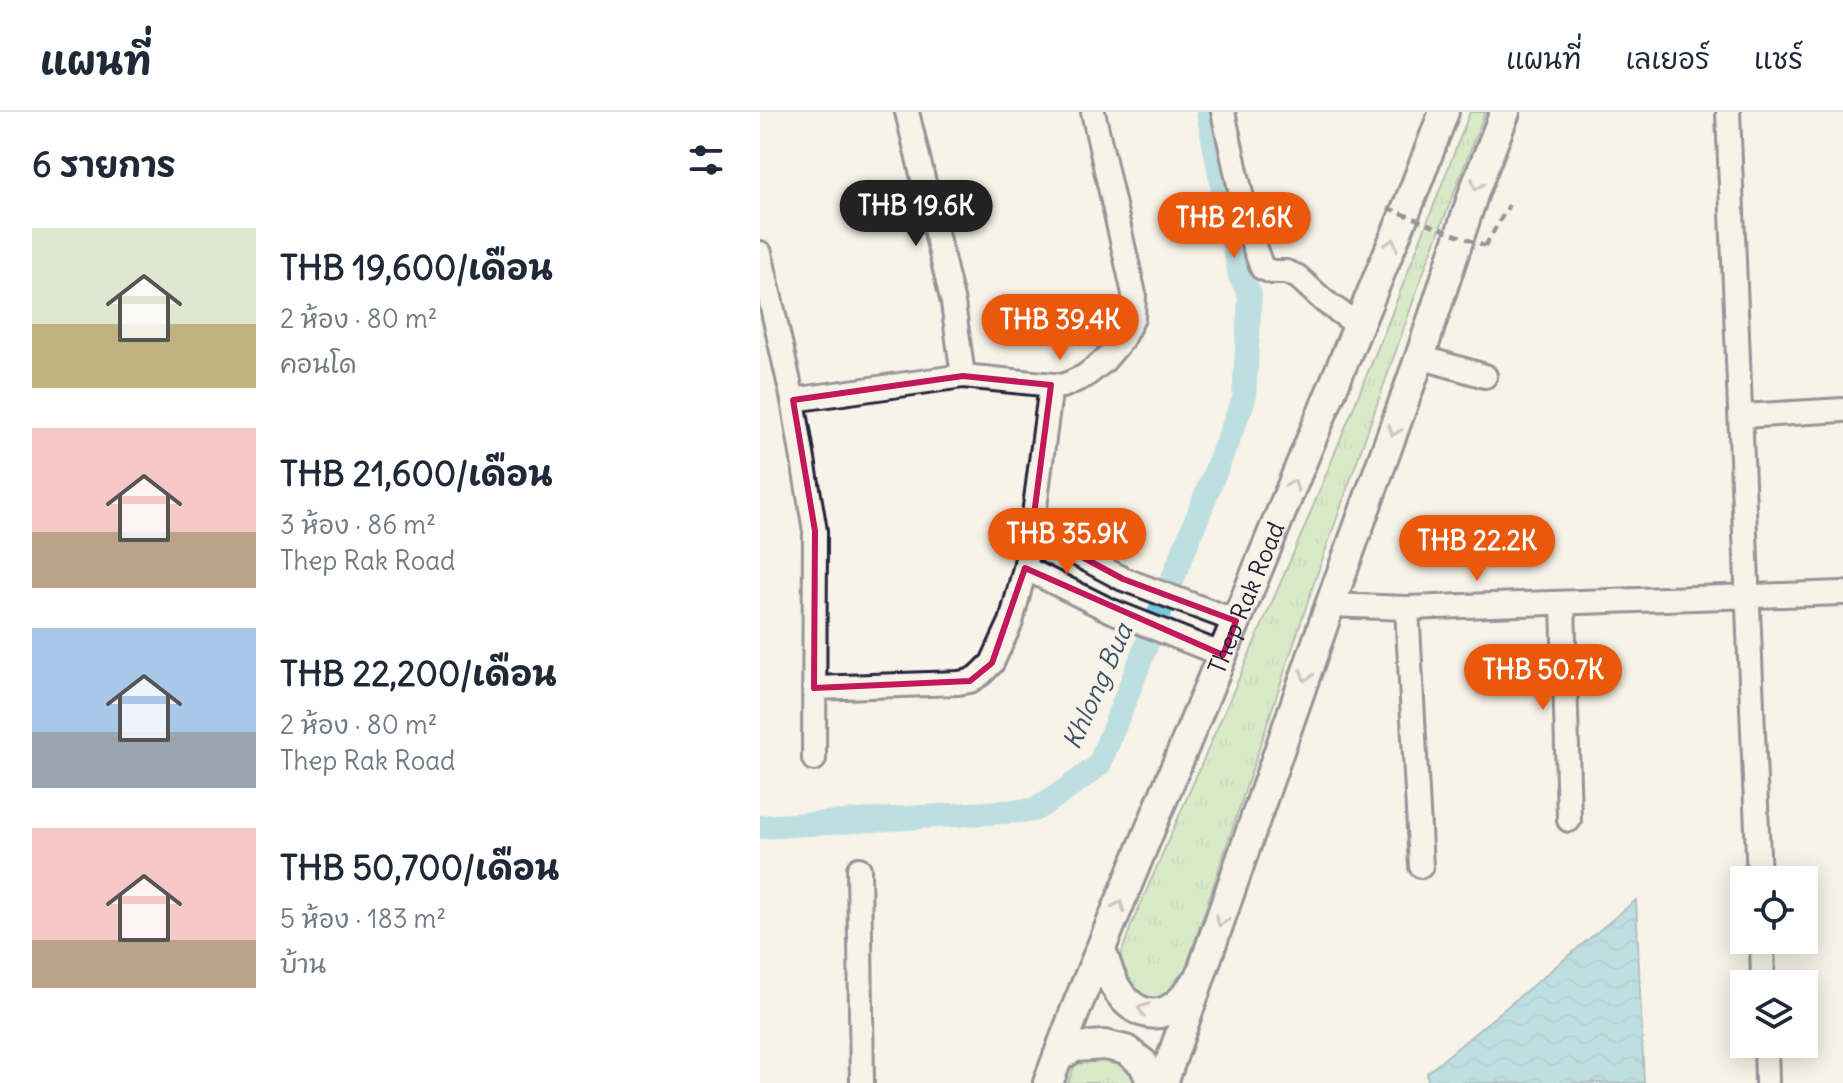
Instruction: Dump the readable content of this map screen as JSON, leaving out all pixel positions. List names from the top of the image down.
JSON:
{
  "streets": {
    "main road": ["Thep Rak Road"]
  },
  "water": ["Khlong Bua"],
  "page": {
    "header": "แผนที่",
    "nav": ["แผนที่", "เลเยอร์", "แชร์"],
    "heading": "6 รายการ",
    "price": [
      "THB 19.6K",
      "THB 21.6K",
      "THB 39.4K",
      "THB 35.9K",
      "THB 22.2K",
      "THB 50.7K"
    ],
    "list": [
      {
        "name": "THB 19,600/เดือน",
        "note": "2 ห้อง · 80 m² · คอนโด"
      },
      {
        "name": "THB 21,600/เดือน",
        "note": "3 ห้อง · 86 m² · Thep Rak Road"
      },
      {
        "name": "THB 22,200/เดือน",
        "note": "2 ห้อง · 80 m² · Thep Rak Road"
      },
      {
        "name": "THB 50,700/เดือน",
        "note": "5 ห้อง · 183 m² · บ้าน"
      }
    ]
  }
}
